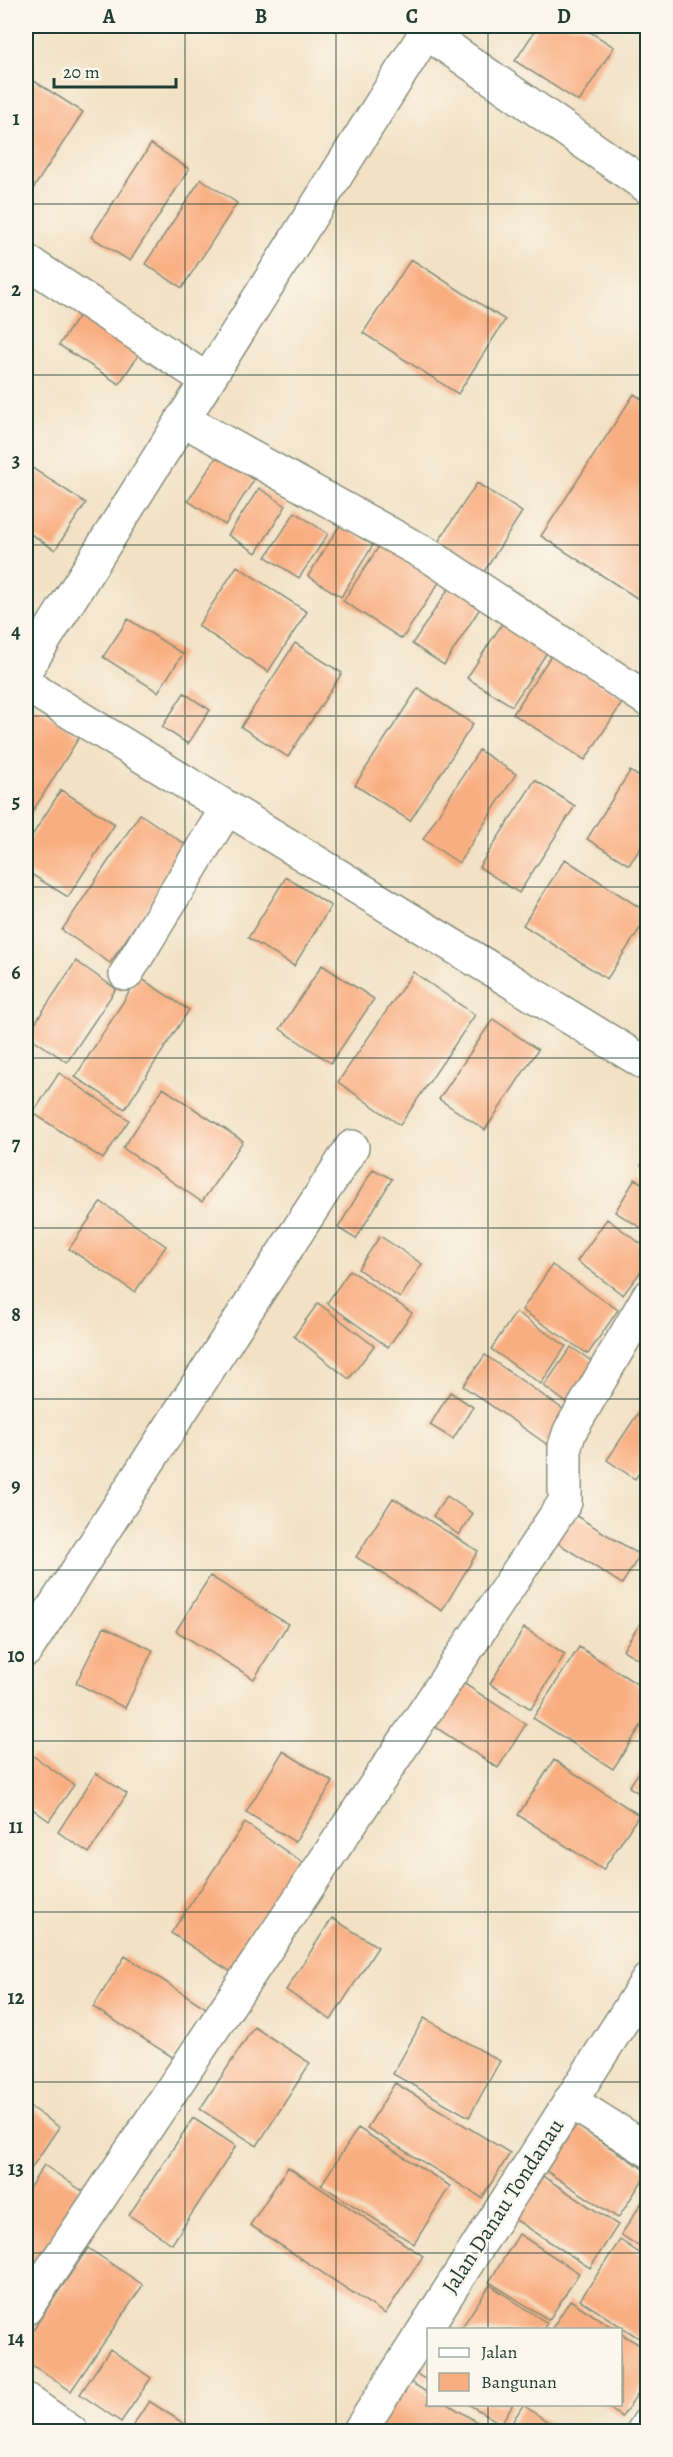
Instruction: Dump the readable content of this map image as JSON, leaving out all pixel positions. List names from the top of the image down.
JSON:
{
  "streets": {
    "street": ["Jalan Danau Tondanau"]
  },
  "legend": ["Jalan", "Bangunan"],
  "scale_bar": "20 m",
  "grid": {
    "columns": [
      "A",
      "B",
      "C",
      "D"
    ],
    "rows": [
      "1",
      "2",
      "3",
      "4",
      "5",
      "6",
      "7",
      "8",
      "9",
      "10",
      "11",
      "12",
      "13",
      "14"
    ]
  }
}
